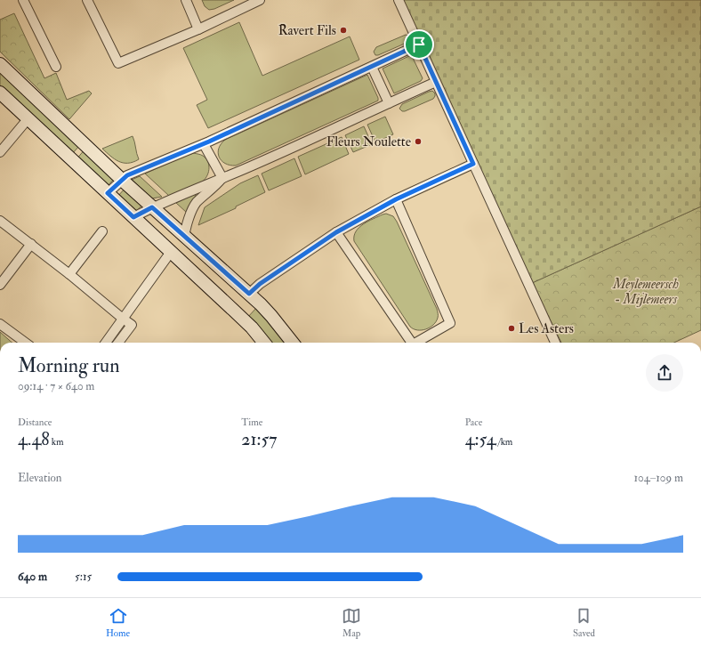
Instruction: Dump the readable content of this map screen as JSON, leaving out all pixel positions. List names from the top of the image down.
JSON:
{
  "parks": ["Meylemeersch - Mijlemeers"],
  "places": ["Ravert Fils", "Fleurs Noulette", "Les Asters"],
  "page": {
    "heading": ["Morning run", "09:14 · 7 × 640 m"],
    "stats": [
      ["Distance", "4.48 km"],
      ["Time", "21:57"],
      ["Pace", "4:54 /km"]
    ],
    "chart": ["Elevation", "104–109 m"],
    "list": [
      {
        "name": "640 m",
        "note": "5:15"
      }
    ],
    "tabs": ["Home", "Map", "Saved"]
  }
}
